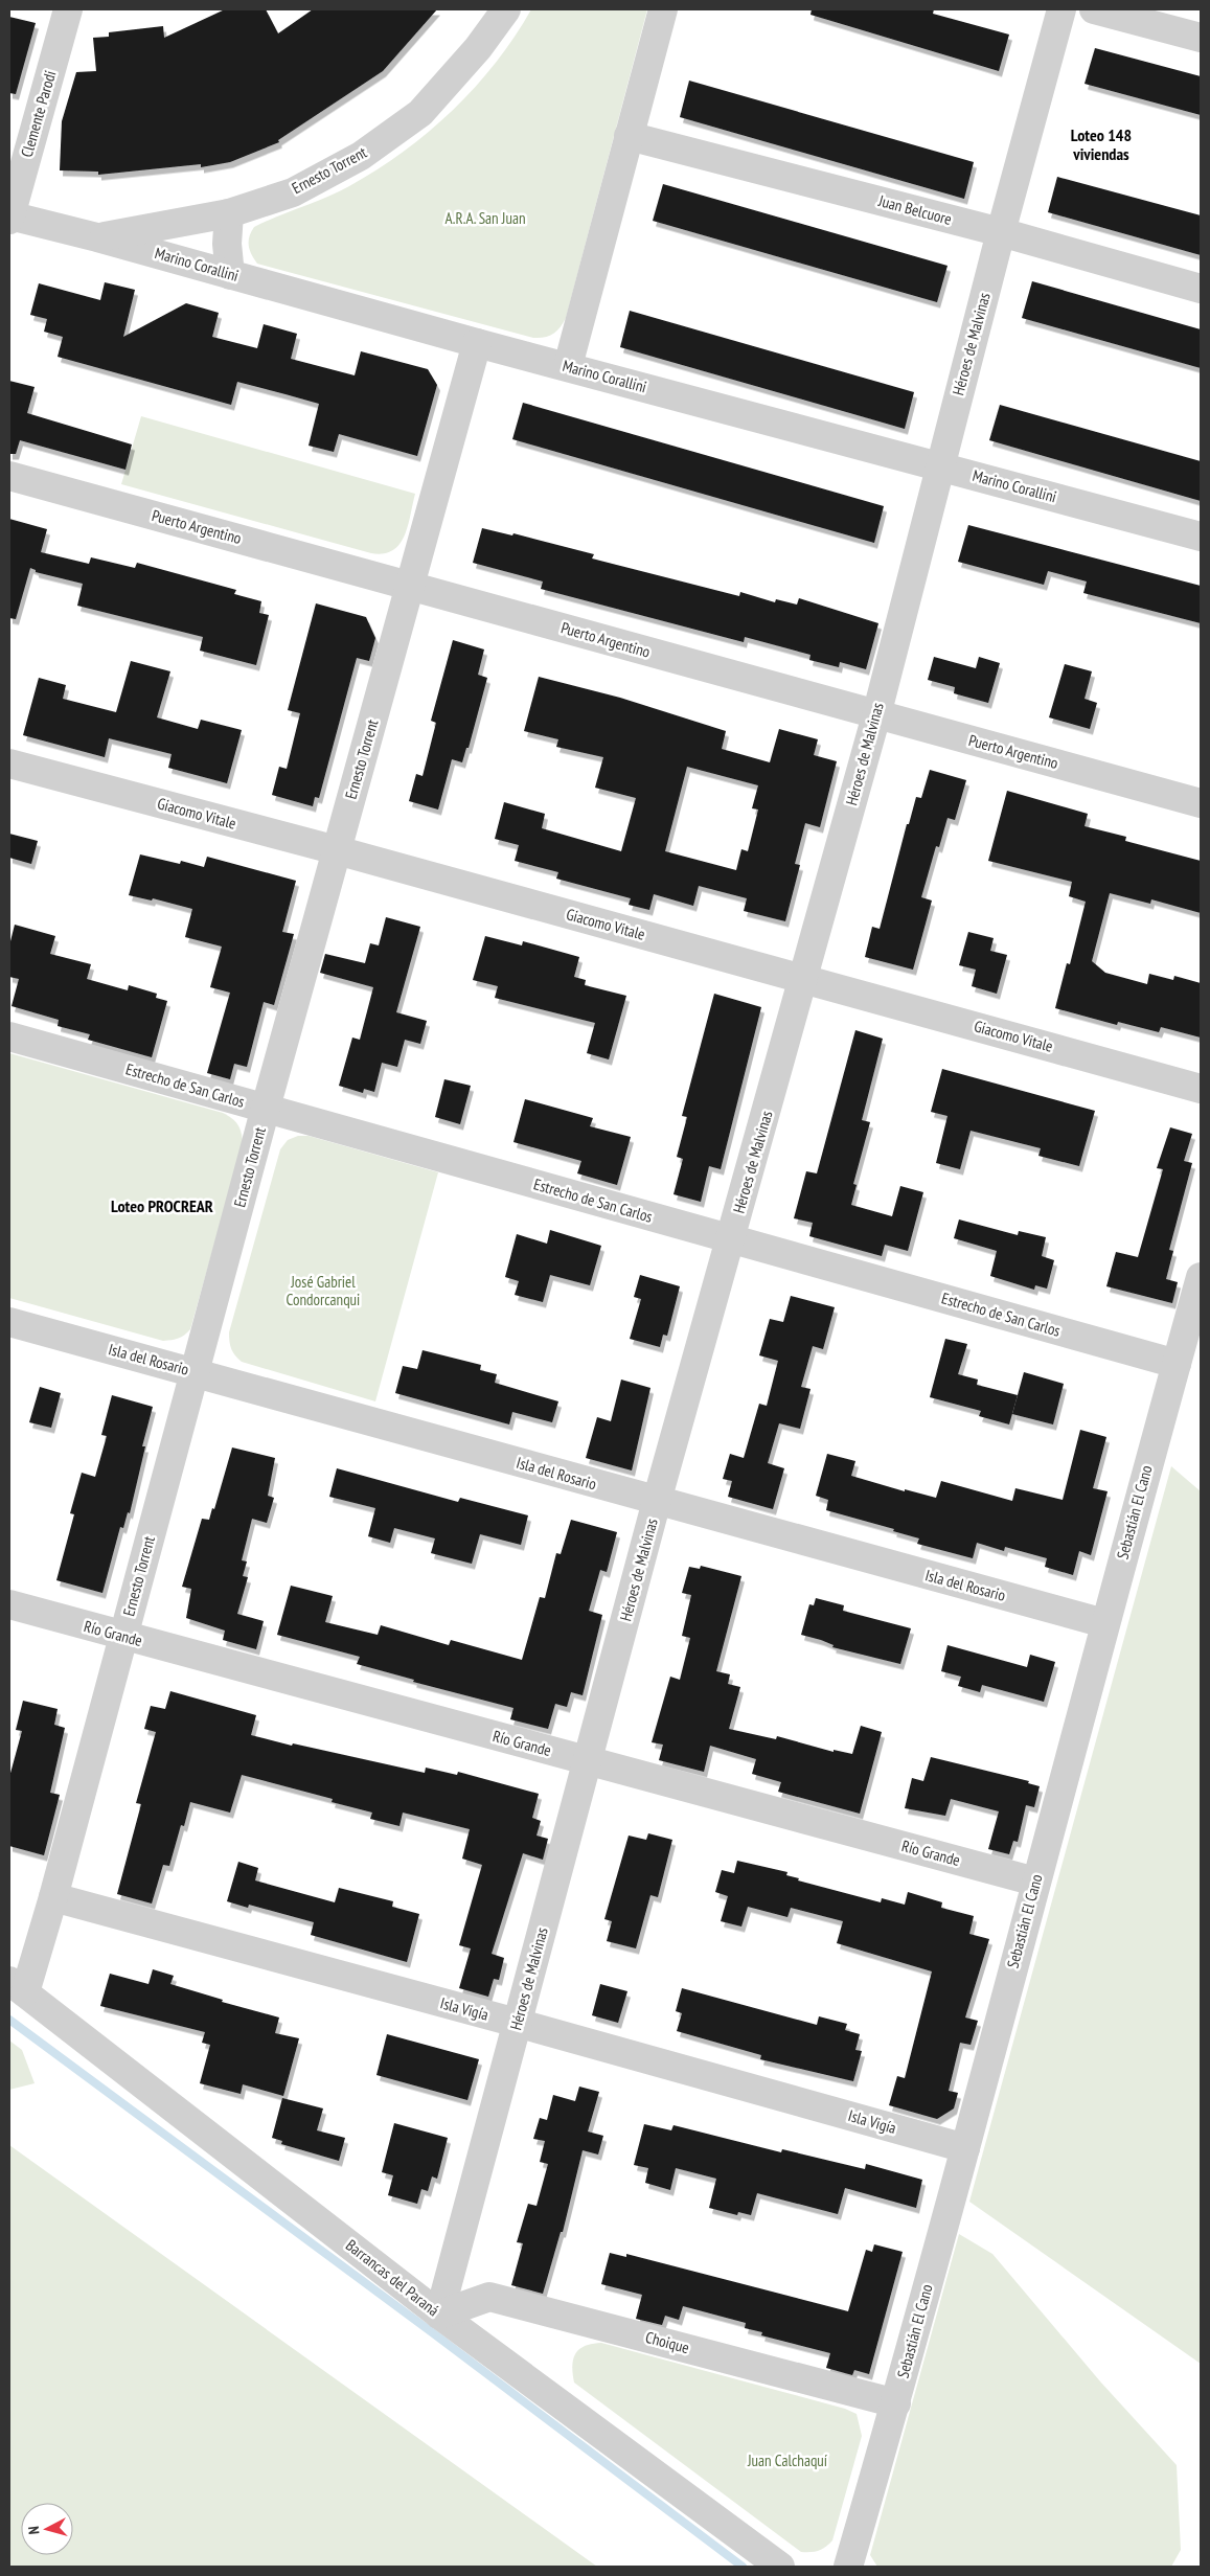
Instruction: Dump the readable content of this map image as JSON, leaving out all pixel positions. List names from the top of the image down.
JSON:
{
  "streets": {
    "street": [
      "Clemente Parodi",
      "Ernesto Torrent",
      "Juan Belcuore",
      "Marino Corallini",
      "Héroes de Malvinas",
      "Puerto Argentino",
      "Giacomo Vitale",
      "Estrecho de San Carlos",
      "Isla del Rosario",
      "Sebastián El Cano",
      "Río Grande",
      "Isla Vigía",
      "Barrancas del Paraná",
      "Choique"
    ]
  },
  "crossings": [
    ["Clemente Parodi", "Marino Corallini"],
    ["Ernesto Torrent", "Marino Corallini"],
    ["Ernesto Torrent", "Puerto Argentino"],
    ["Ernesto Torrent", "Giacomo Vitale"],
    ["Ernesto Torrent", "Estrecho de San Carlos"],
    ["Ernesto Torrent", "Isla del Rosario"],
    ["Ernesto Torrent", "Río Grande"],
    ["Ernesto Torrent", "Isla Vigía"],
    ["Ernesto Torrent", "Barrancas del Paraná"],
    ["Juan Belcuore", "Héroes de Malvinas"],
    ["Marino Corallini", "Héroes de Malvinas"],
    ["Héroes de Malvinas", "Puerto Argentino"],
    ["Héroes de Malvinas", "Giacomo Vitale"],
    ["Héroes de Malvinas", "Estrecho de San Carlos"],
    ["Héroes de Malvinas", "Isla del Rosario"],
    ["Héroes de Malvinas", "Río Grande"],
    ["Héroes de Malvinas", "Isla Vigía"],
    ["Héroes de Malvinas", "Barrancas del Paraná"],
    ["Héroes de Malvinas", "Choique"],
    ["Estrecho de San Carlos", "Sebastián El Cano"],
    ["Isla del Rosario", "Sebastián El Cano"],
    ["Sebastián El Cano", "Río Grande"],
    ["Sebastián El Cano", "Isla Vigía"],
    ["Sebastián El Cano", "Choique"],
    ["Barrancas del Paraná", "Choique"]
  ],
  "districts": ["Loteo 148 viviendas", "Loteo PROCREAR"],
  "parks": ["A.R.A. San Juan", "José Gabriel Condorcanqui", "Juan Calchaquí"],
  "north": "left"
}
